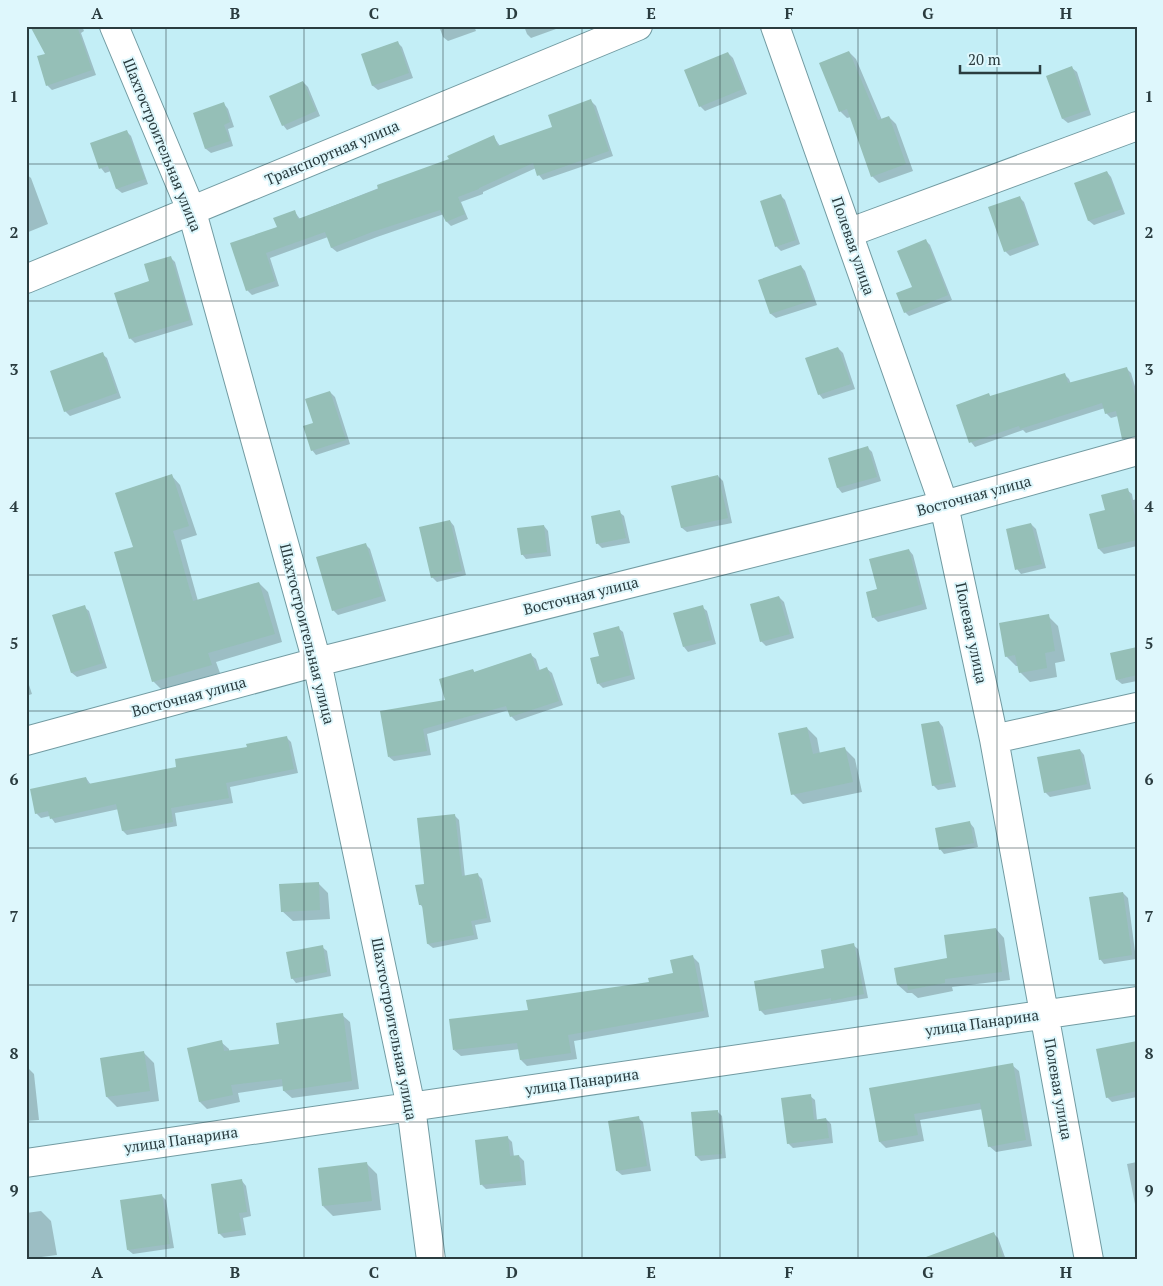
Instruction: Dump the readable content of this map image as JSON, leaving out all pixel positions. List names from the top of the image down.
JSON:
{
  "streets": {
    "street": [
      "Шахтостроительная улица",
      "Транспортная улица",
      "Полевая улица",
      "Восточная улица",
      "улица Панарина"
    ]
  },
  "crossings": [
    ["Шахтостроительная улица", "Транспортная улица"],
    ["Шахтостроительная улица", "Восточная улица"],
    ["Шахтостроительная улица", "улица Панарина"],
    ["Полевая улица", "Восточная улица"],
    ["Полевая улица", "улица Панарина"]
  ],
  "scale_bar": "20 m",
  "grid": {
    "columns": [
      "A",
      "B",
      "C",
      "D",
      "E",
      "F",
      "G",
      "H"
    ],
    "rows": [
      "1",
      "2",
      "3",
      "4",
      "5",
      "6",
      "7",
      "8",
      "9"
    ]
  }
}
